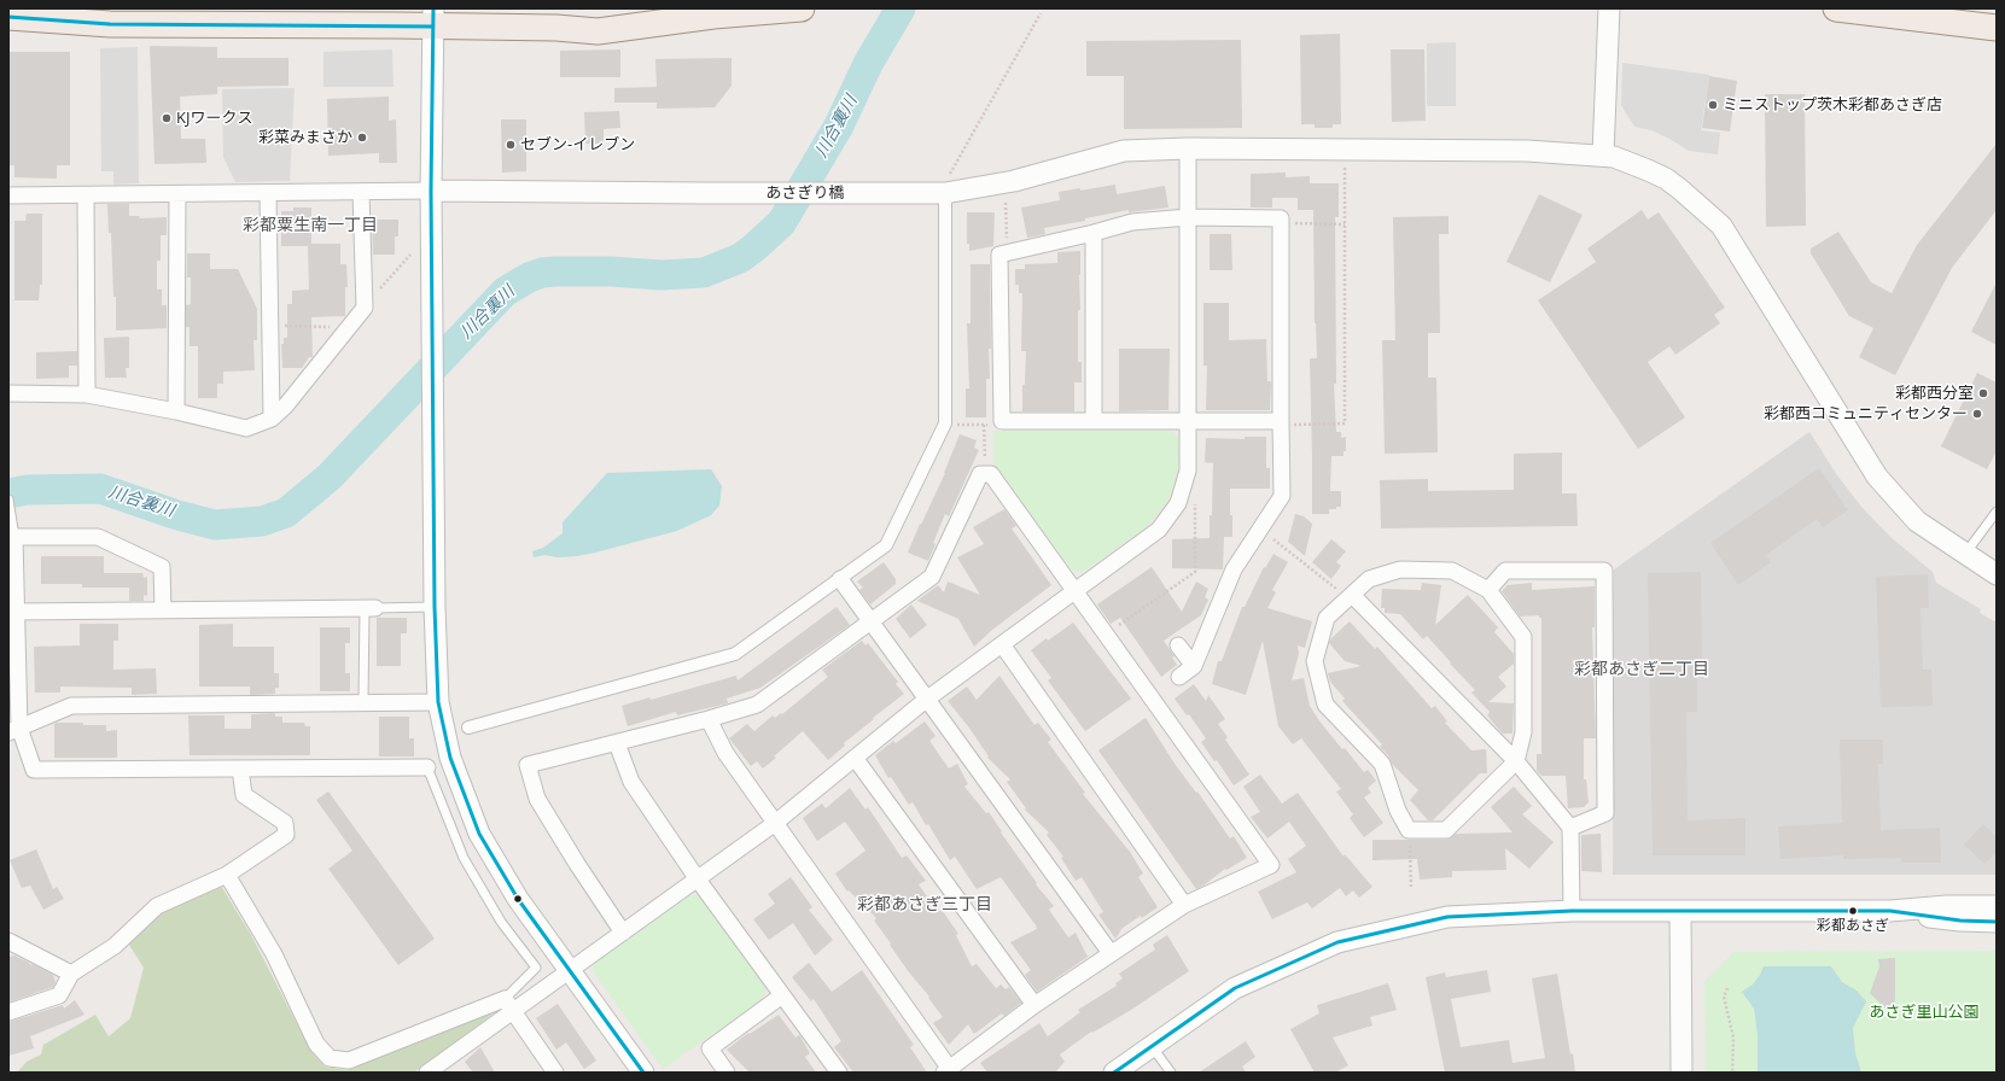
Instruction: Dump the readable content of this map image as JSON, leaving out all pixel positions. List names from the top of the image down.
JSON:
{
  "streets": {
    "street": ["あさぎり橋"]
  },
  "districts": ["彩都粟生南一丁目", "彩都あさぎ二丁目", "彩都あさぎ三丁目"],
  "water": ["川合裏川"],
  "parks": ["あさぎ里山公園"],
  "places": [
    "ミニストップ茨木彩都あさぎ店",
    "KJワークス",
    "彩菜みまさか",
    "セブン-イレブン",
    "彩都西分室",
    "彩都西コミュニティセンター",
    "彩都あさぎ"
  ]
}
